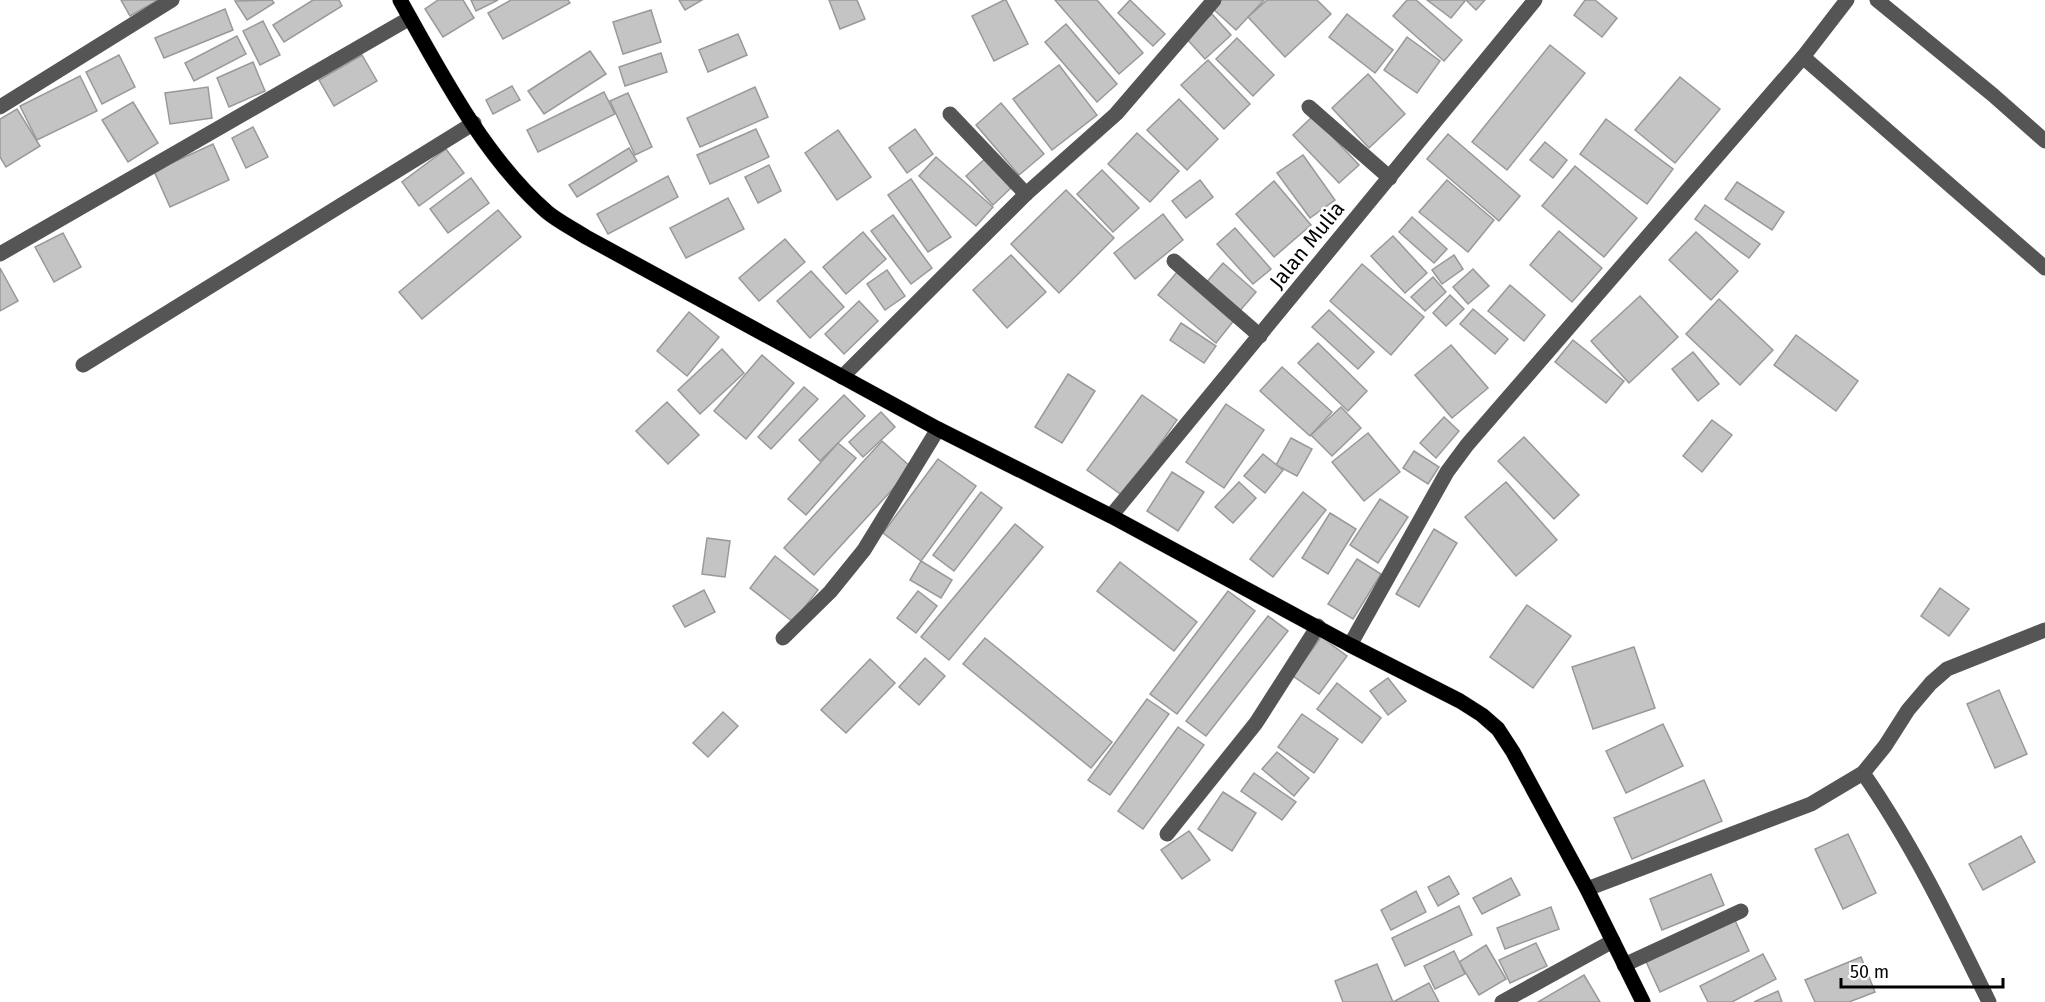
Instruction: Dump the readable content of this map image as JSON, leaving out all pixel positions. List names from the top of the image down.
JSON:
{
  "streets": {
    "street": ["Jalan Mulia"]
  },
  "scale_bar": "50 m"
}
